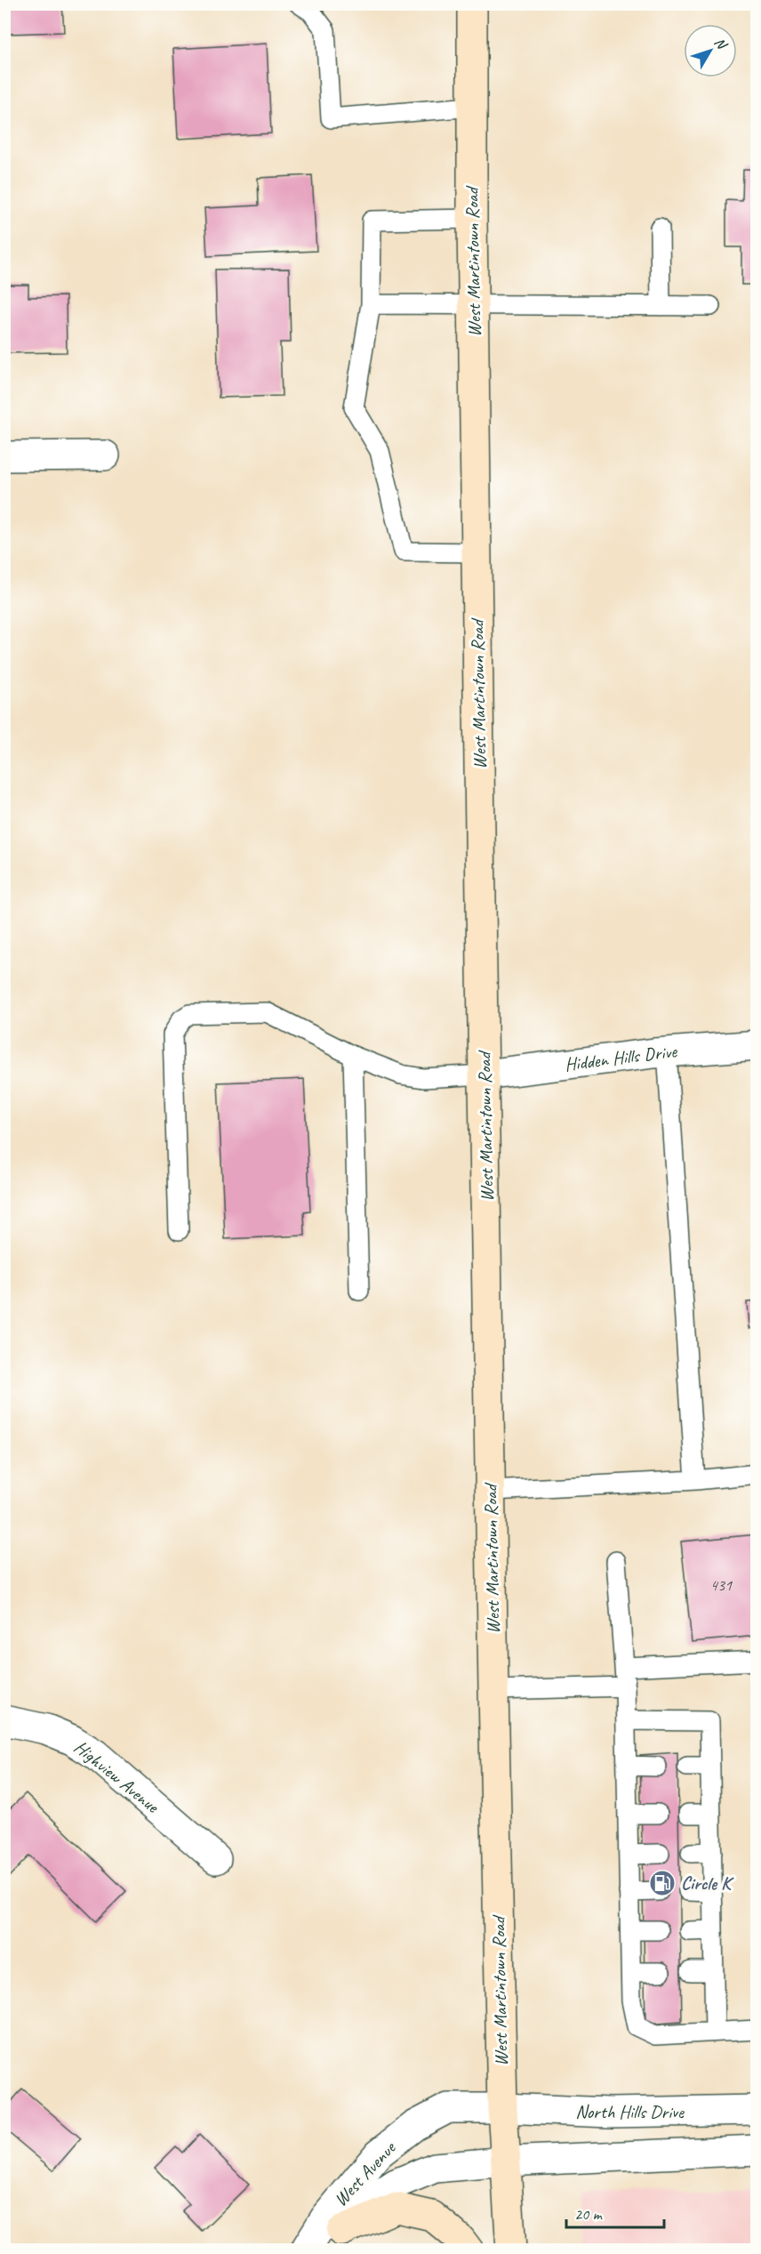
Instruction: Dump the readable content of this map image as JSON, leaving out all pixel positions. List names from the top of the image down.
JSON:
{
  "streets": {
    "main road": ["West Martintown Road"],
    "street": [
      "Hidden Hills Drive",
      "Highview Avenue",
      "North Hills Drive",
      "West Avenue"
    ]
  },
  "crossings": [
    ["West Martintown Road", "Hidden Hills Drive"],
    ["West Martintown Road", "North Hills Drive"],
    ["West Martintown Road", "West Avenue"],
    ["North Hills Drive", "West Avenue"]
  ],
  "places": {
    "fuel station": ["Circle K"]
  },
  "house_numbers": ["431"],
  "scale_bar": "20 m",
  "north": "top right"
}
